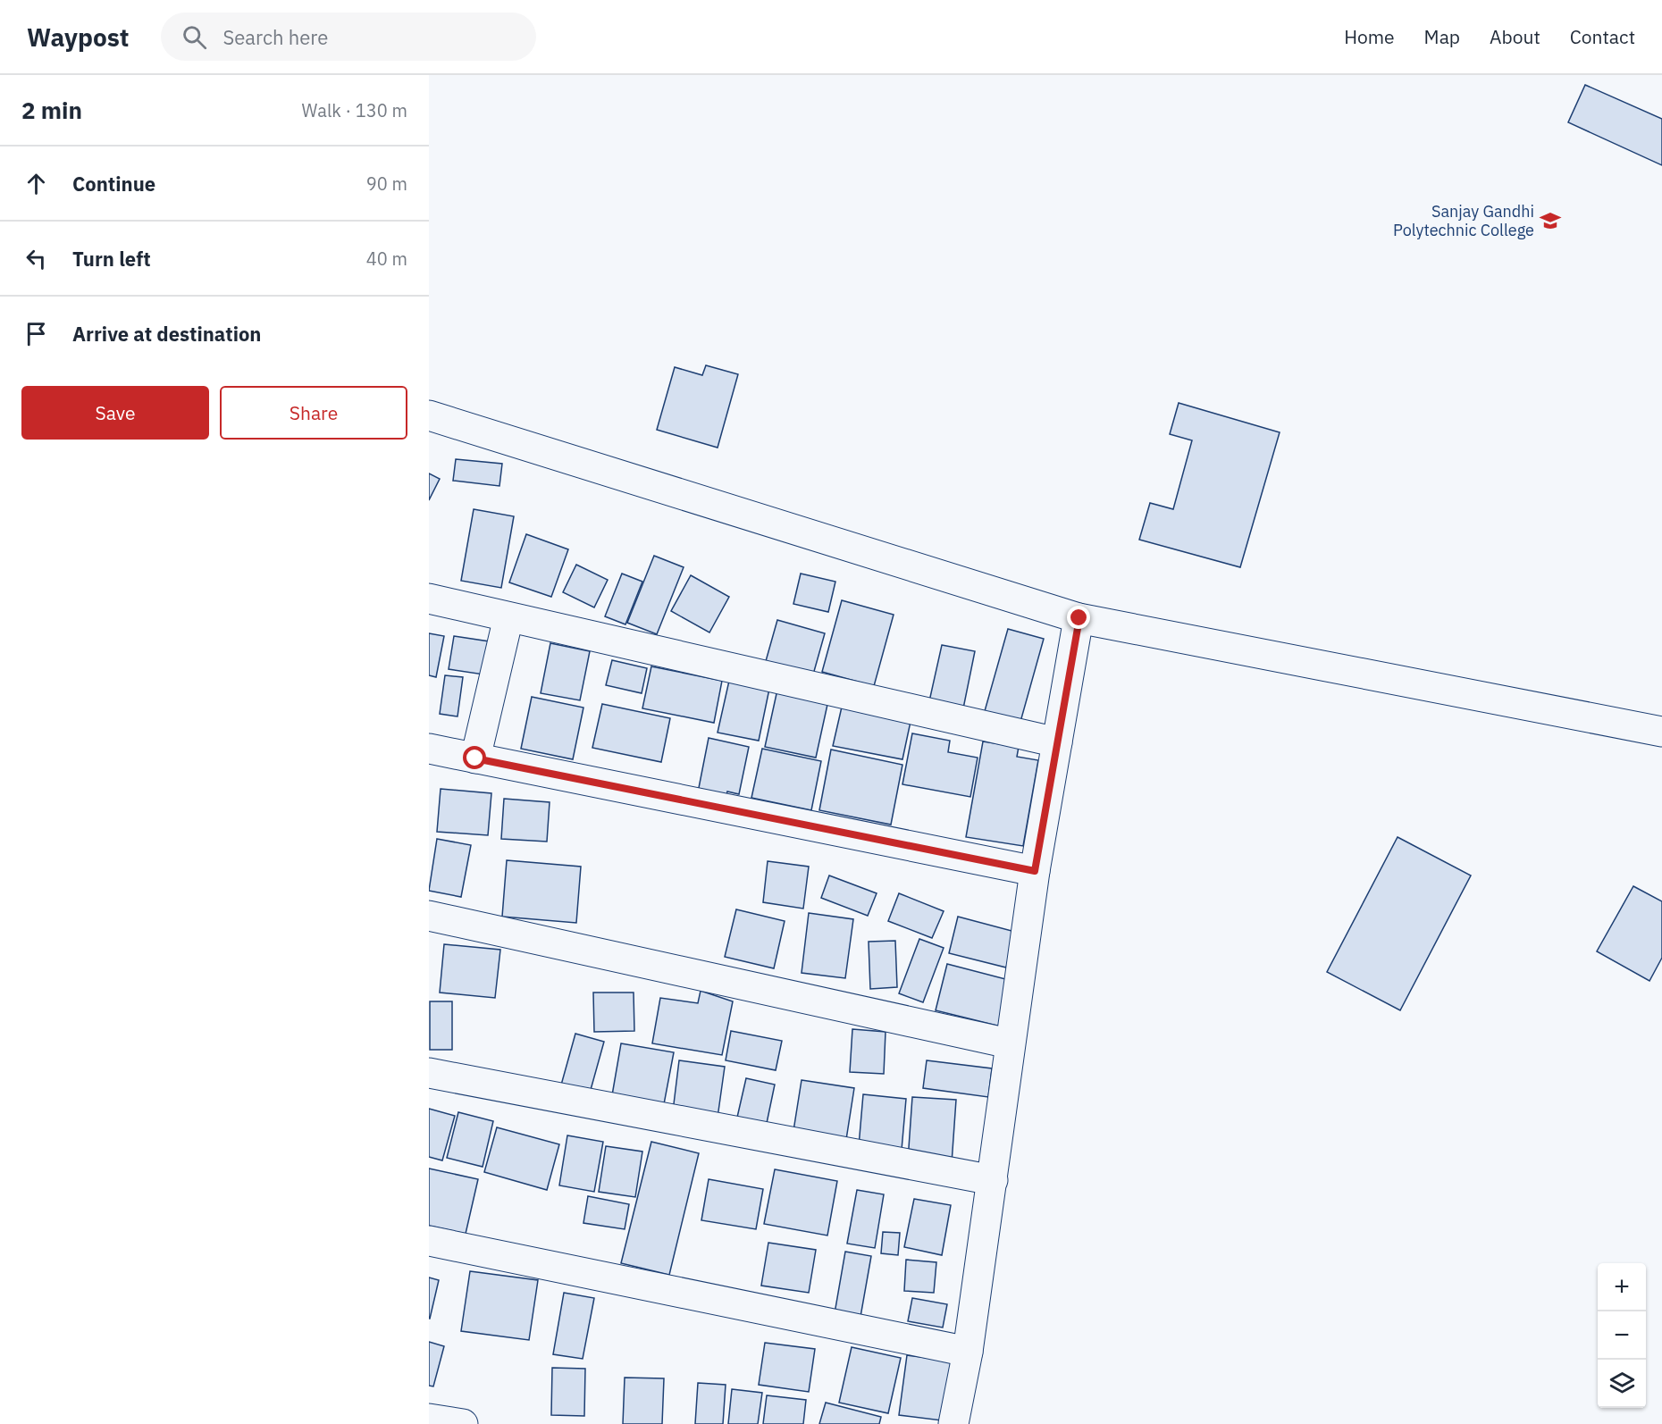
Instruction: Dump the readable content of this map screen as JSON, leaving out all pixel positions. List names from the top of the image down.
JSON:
{
  "places": {
    "school or university": ["Sanjay Gandhi Polytechnic College"]
  },
  "page": {
    "header": "Waypost",
    "search": "Search here",
    "nav": [
      "Home",
      "Map",
      "About",
      "Contact"
    ],
    "heading": ["2 min", "Walk · 130 m"],
    "list": [
      ["Continue", "90 m"],
      ["Turn left", "40 m"],
      "Arrive at destination"
    ],
    "buttons": ["Save", "Share"],
    "map_buttons": ["+", "−"]
  }
}
